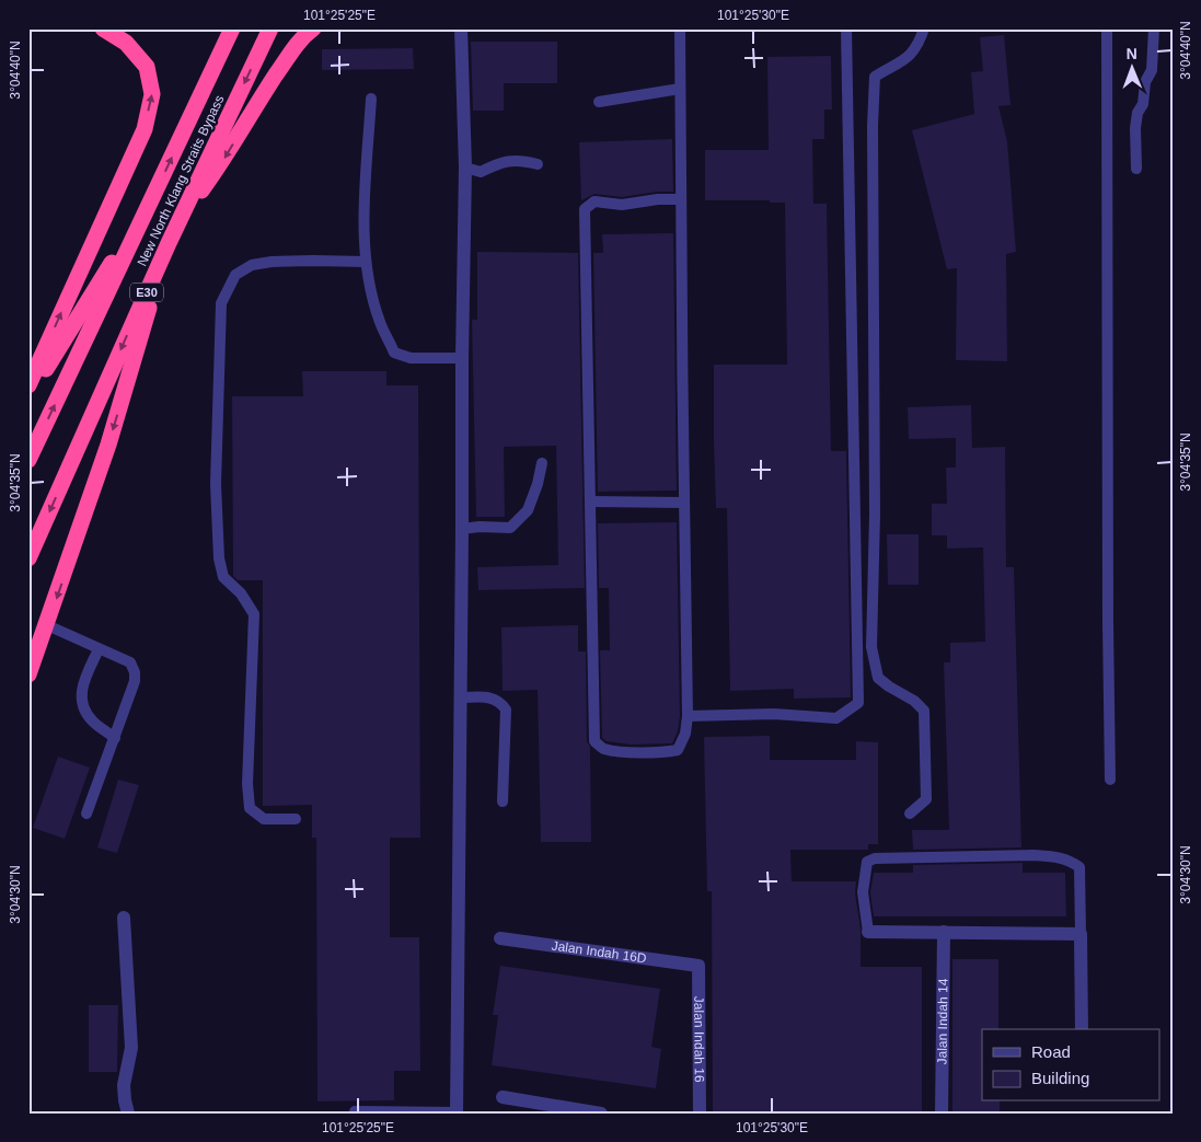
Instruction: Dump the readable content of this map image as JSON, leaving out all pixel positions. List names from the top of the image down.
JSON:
{
  "streets": {
    "highway": ["New North Klang Straits Bypass", "E30"],
    "street": ["Jalan Indah 16D", "Jalan Indah 14", "Jalan Indah 16"]
  },
  "crossings": [
    ["Jalan Indah 16D", "Jalan Indah 16"]
  ],
  "legend": ["Road", "Building"],
  "north": "top",
  "coordinates": [
    "101°25'25\"E",
    "101°25'30\"E",
    "3°04'40\"N",
    "3°04'35\"N",
    "3°04'30\"N"
  ]
}
